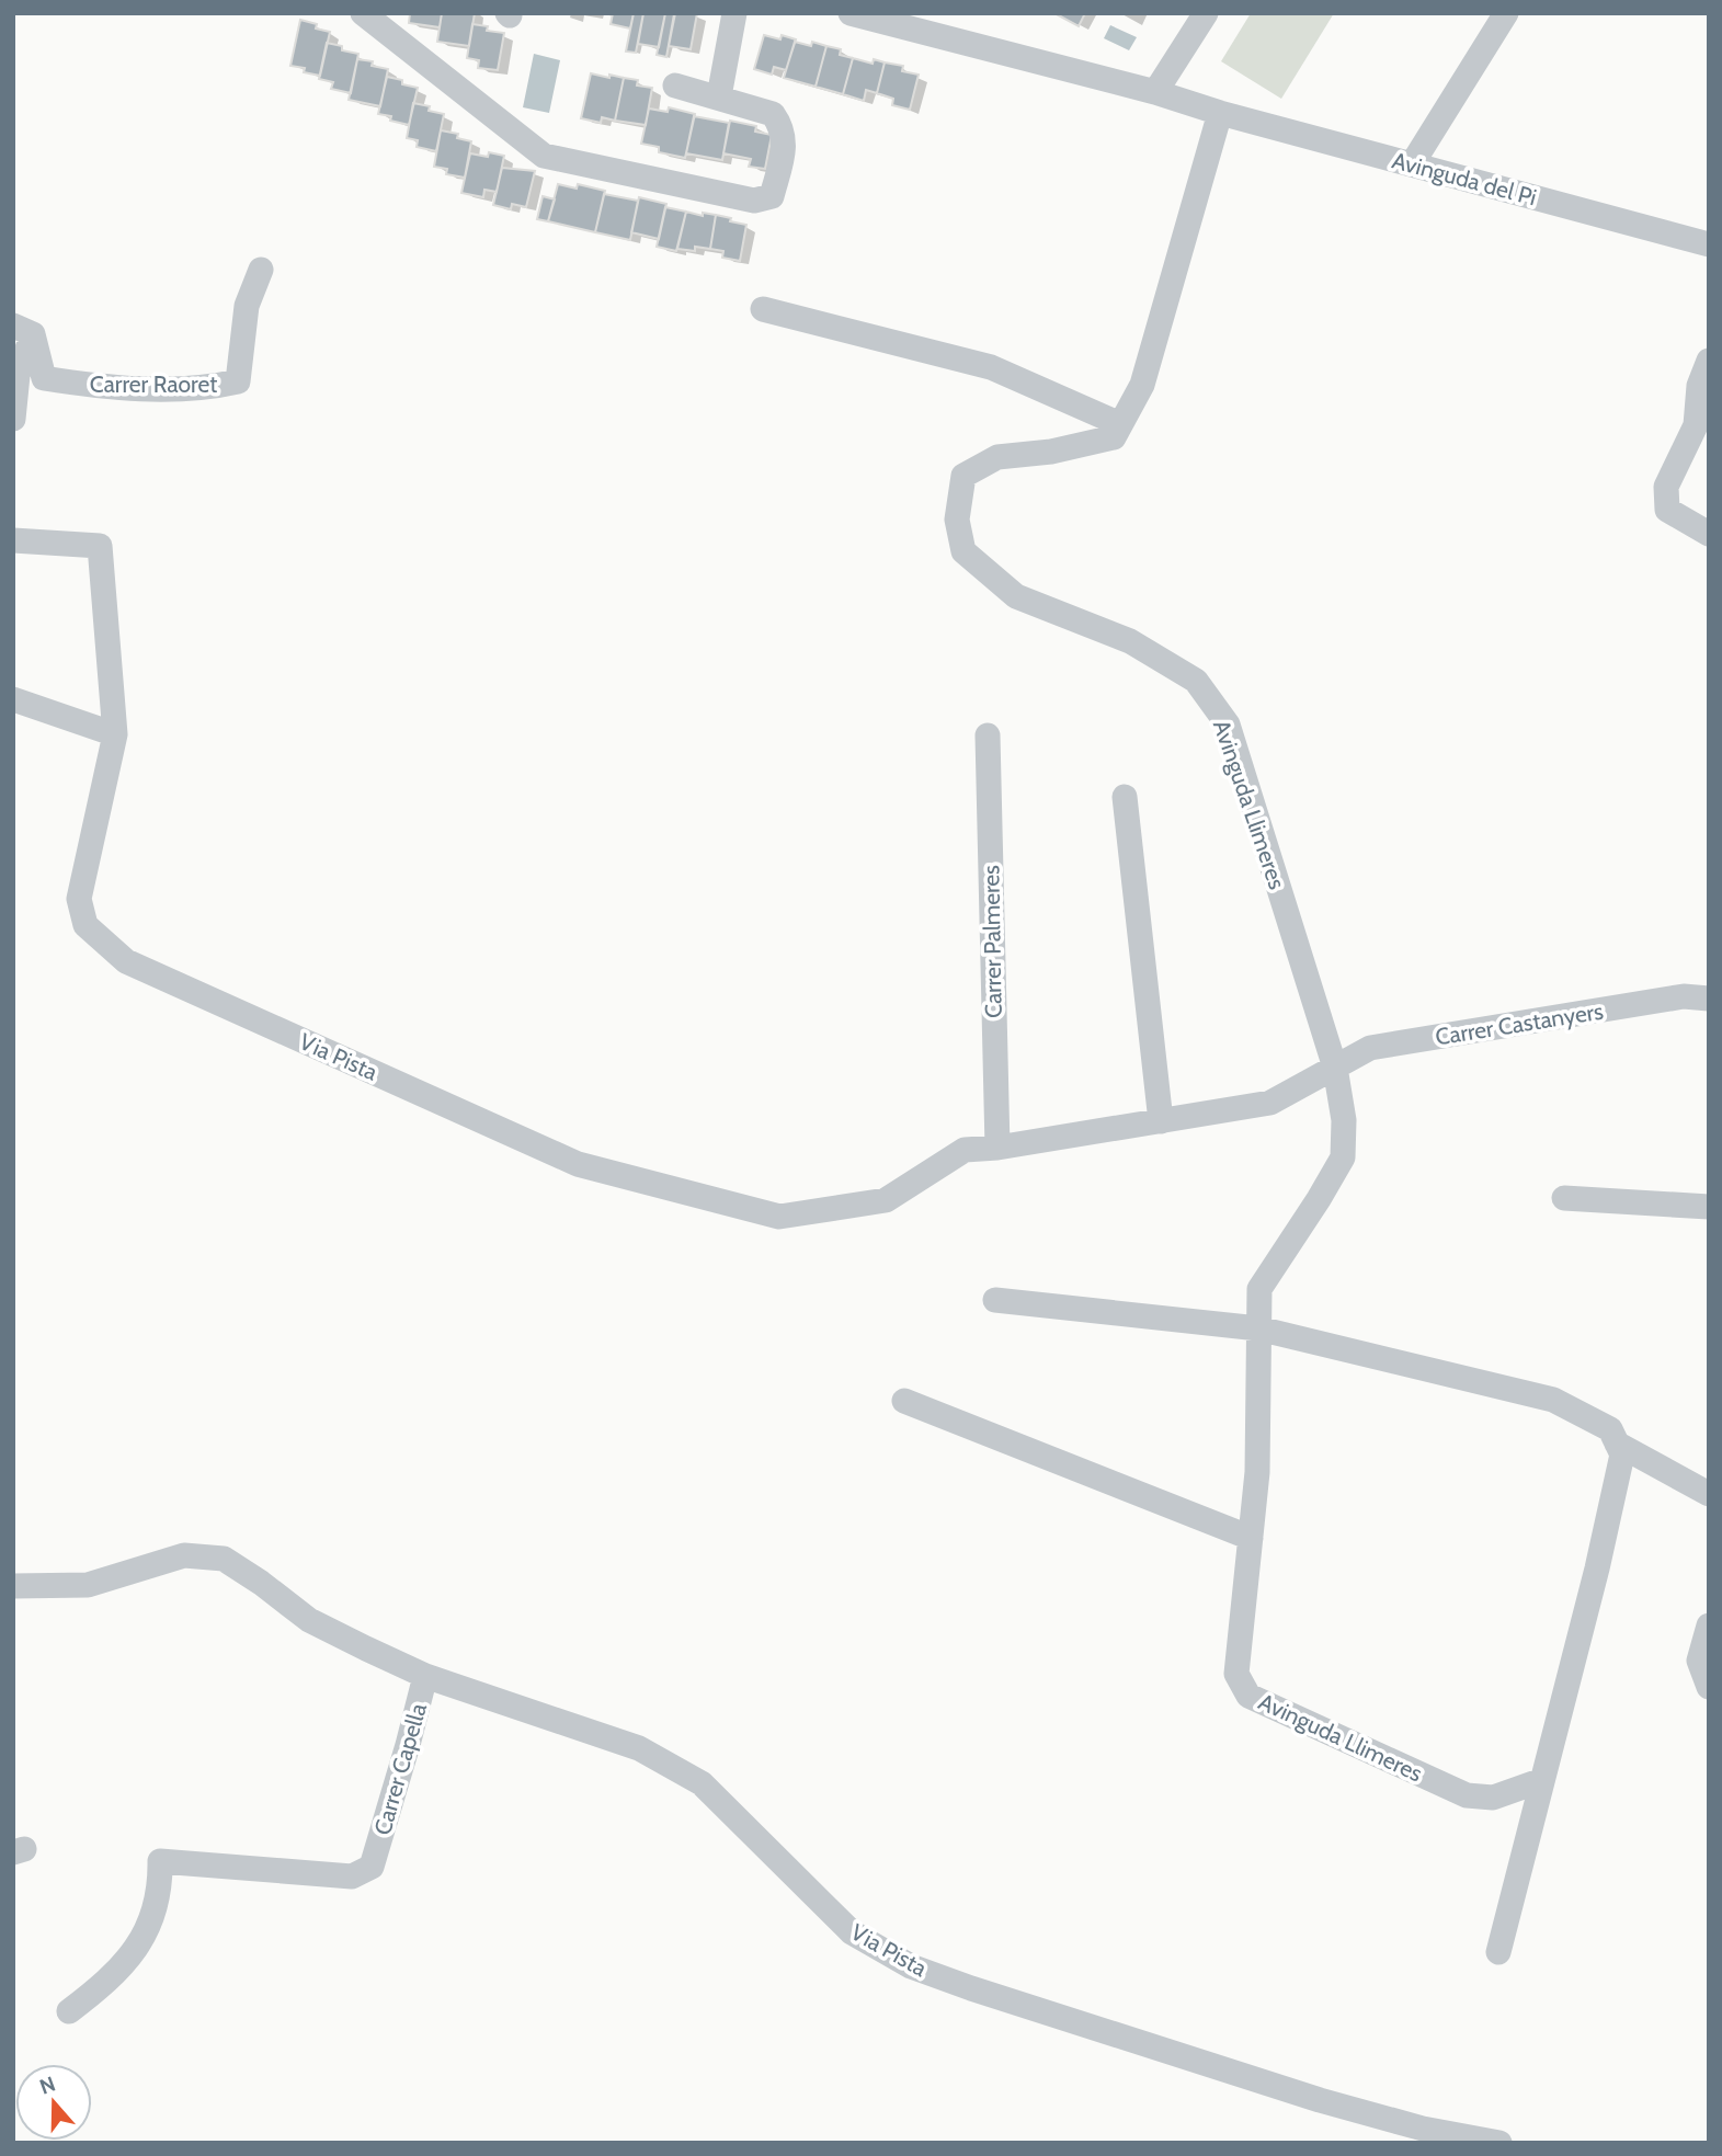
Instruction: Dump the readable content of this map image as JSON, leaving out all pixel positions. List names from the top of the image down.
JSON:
{
  "streets": {
    "street": [
      "Avinguda del Pi",
      "Carrer Raoret",
      "Avinguda Llimeres",
      "Carrer Palmeres",
      "Carrer Castanyers",
      "Via Pista",
      "Carrer Capella"
    ]
  },
  "crossings": [
    ["Avinguda del Pi", "Avinguda Llimeres"],
    ["Avinguda Llimeres", "Carrer Castanyers"],
    ["Carrer Palmeres", "Via Pista"],
    ["Via Pista", "Carrer Capella"]
  ],
  "north": "top"
}
